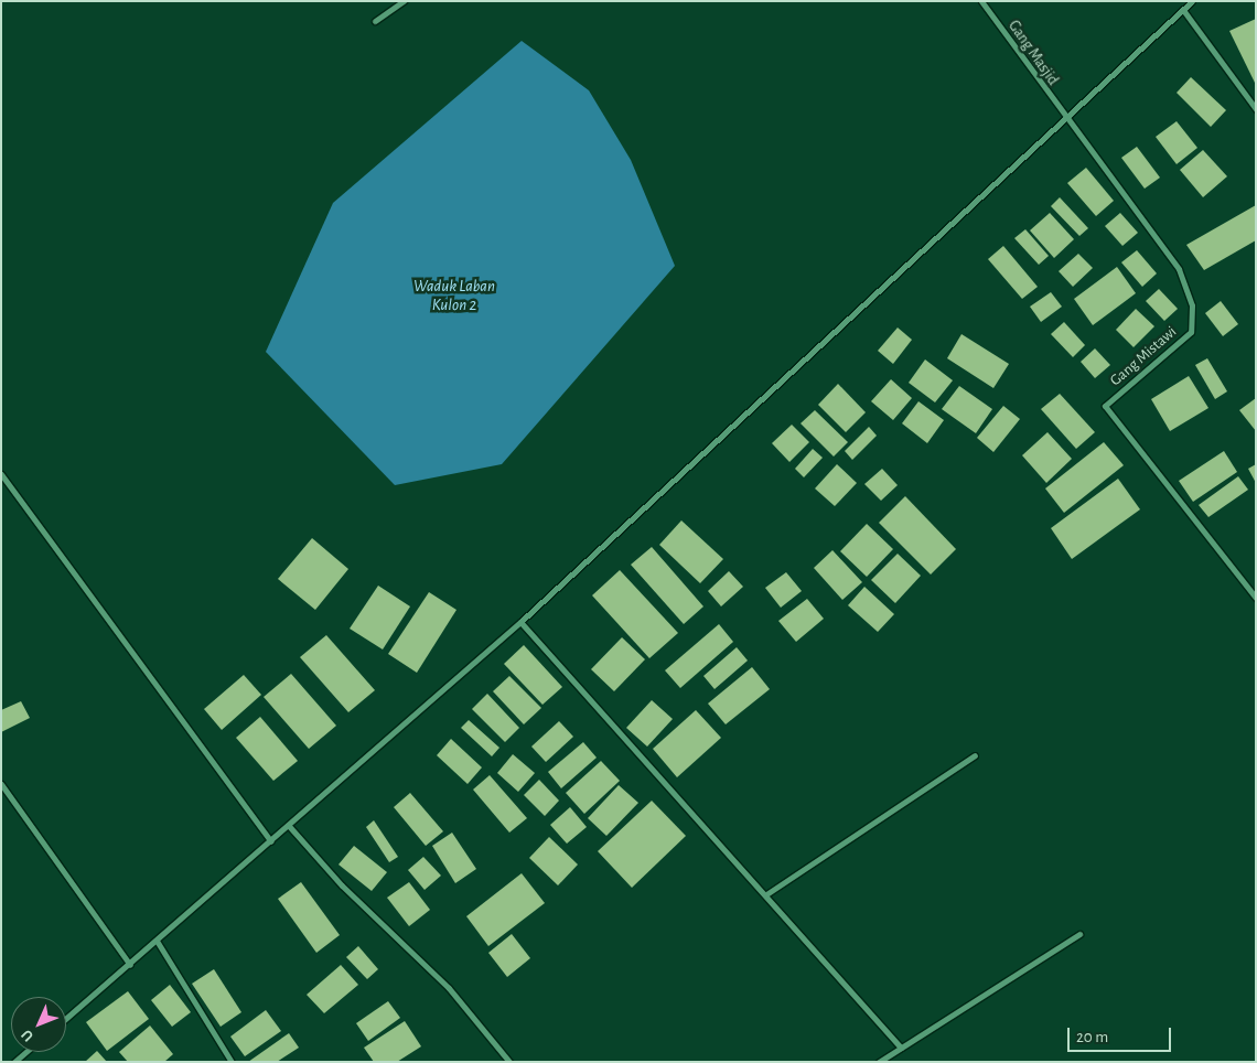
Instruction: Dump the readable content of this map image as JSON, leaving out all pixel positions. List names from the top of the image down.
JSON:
{
  "streets": {
    "street": ["Gang Masjid", "Gang Mistawi"]
  },
  "crossings": [
    ["Gang Masjid", "Gang Mistawi"]
  ],
  "water": ["Waduk Laban Kulon 2"],
  "scale_bar": "20 m",
  "north": "bottom left"
}
